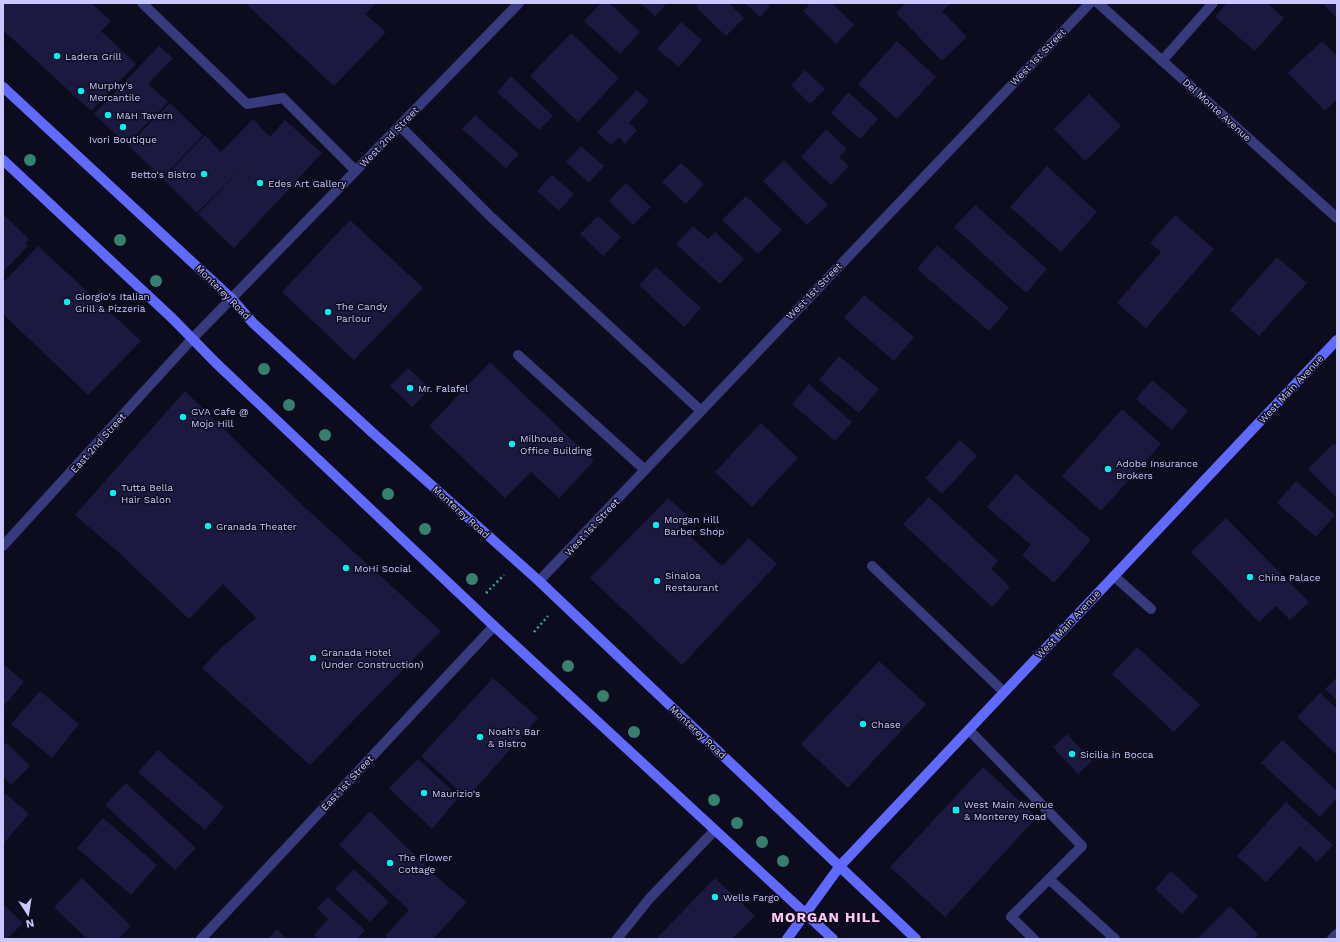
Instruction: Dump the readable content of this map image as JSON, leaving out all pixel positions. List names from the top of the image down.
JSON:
{
  "streets": {
    "main road": ["Monterey Road", "West Main Avenue"],
    "street": [
      "West 1st Street",
      "Del Monte Avenue",
      "West 2nd Street",
      "East 2nd Street",
      "East 1st Street"
    ]
  },
  "crossings": [
    ["West 1st Street", "Monterey Road"],
    ["West 2nd Street", "Monterey Road"],
    ["West 2nd Street", "East 2nd Street"],
    ["Monterey Road", "West Main Avenue"]
  ],
  "districts": ["MORGAN HILL"],
  "places": {
    "other": [
      "Ladera Grill",
      "Murphy's Mercantile",
      "M&H Tavern",
      "Ivori Boutique",
      "Betto's Bistro",
      "Edes Art Gallery",
      "Giorgio's Italian Grill & Pizzeria",
      "The Candy Parlour",
      "Mr. Falafel",
      "GVA Cafe @ Mojo Hill",
      "Milhouse Office Building",
      "Adobe Insurance Brokers",
      "Tutta Bella Hair Salon",
      "Morgan Hill Barber Shop",
      "Granada Theater",
      "MoHi Social",
      "China Palace",
      "Sinaloa Restaurant",
      "Granada Hotel (Under Construction)",
      "Chase",
      "Noah's Bar & Bistro",
      "Sicilia in Bocca",
      "Maurizio's",
      "The Flower Cottage",
      "Wells Fargo"
    ],
    "transit": ["West Main Avenue & Monterey Road"]
  },
  "north": "bottom"
}
